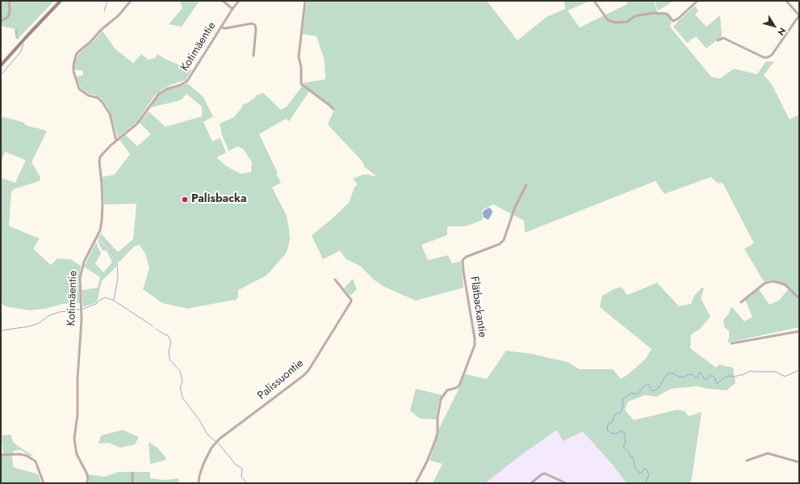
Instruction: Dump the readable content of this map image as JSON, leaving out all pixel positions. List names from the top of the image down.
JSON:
{
  "streets": {
    "street": ["Kotimäentie", "Flätbackantie", "Palissuontie"]
  },
  "places": ["Palisbacka"],
  "north": "bottom right"
}
